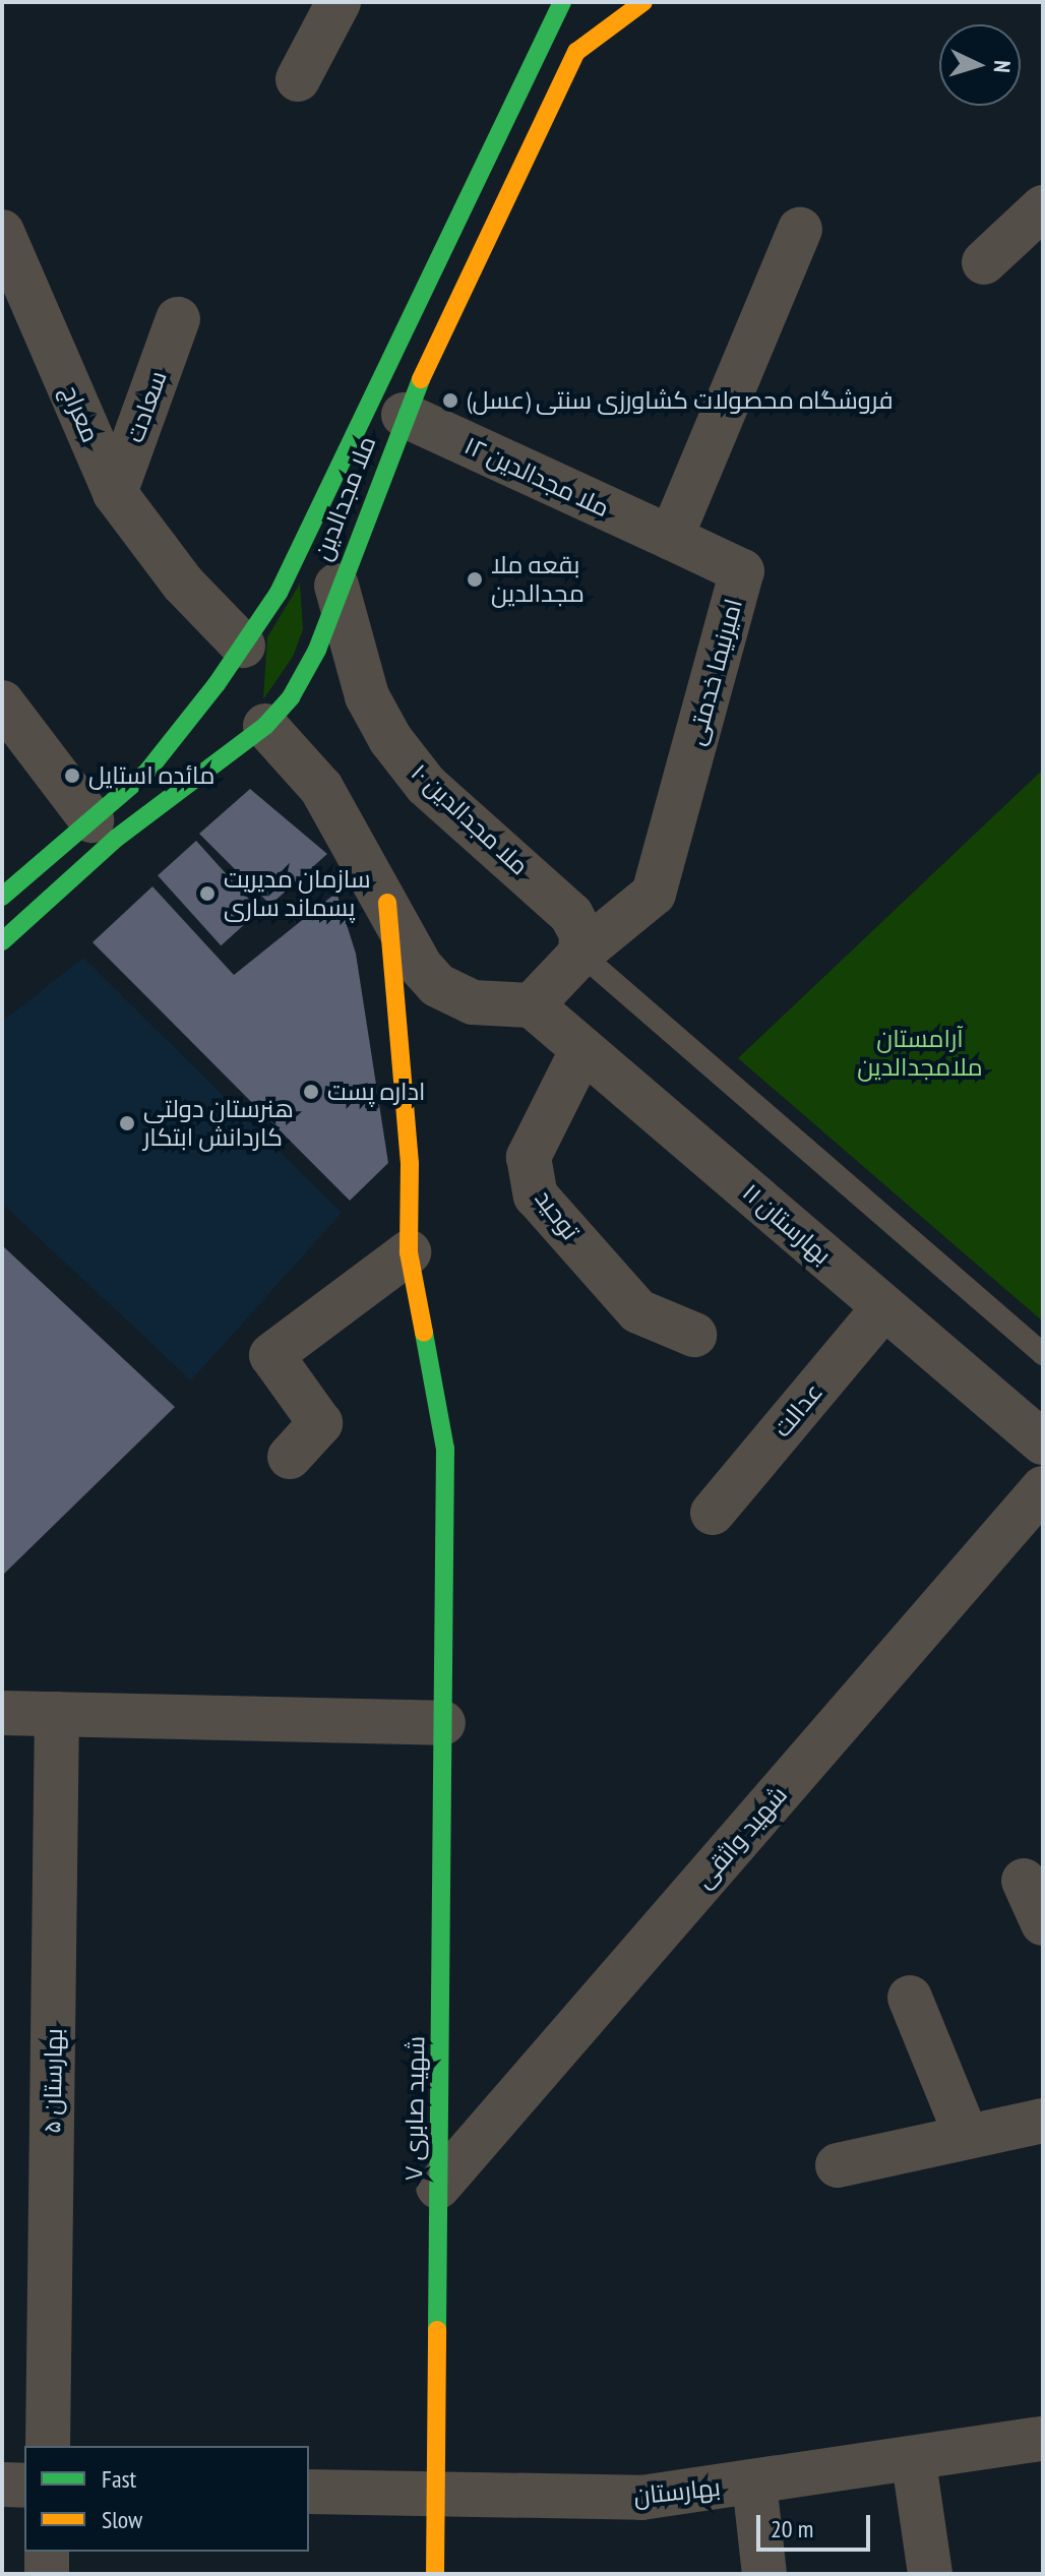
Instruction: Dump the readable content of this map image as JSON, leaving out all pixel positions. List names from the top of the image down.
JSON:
{
  "streets": {
    "main road": ["ملا مجدالدین", "شهید صابری ٧"],
    "street": [
      "سعادت",
      "معراج",
      "ملا مجدالدین ١٢",
      "امیرنیما خدمتی",
      "ملا مجدالدین ١٠",
      "توحید",
      "بهارستان ۱۱",
      "عدالت",
      "شهید واثقی",
      "بهارستان ۵",
      "بهارستان"
    ]
  },
  "crossings": [
    ["سعادت", "معراج"],
    ["معراج", "ملا مجدالدین"],
    ["ملا مجدالدین ١٢", "ملا مجدالدین"],
    ["ملا مجدالدین ١٢", "امیرنیما خدمتی"],
    ["ملا مجدالدین", "ملا مجدالدین ١٠"],
    ["امیرنیما خدمتی", "ملا مجدالدین ١٠"],
    ["توحید", "بهارستان ۱۱"],
    ["بهارستان ۱۱", "عدالت"],
    ["شهید واثقی", "شهید صابری ٧"],
    ["شهید صابری ٧", "بهارستان"]
  ],
  "parks": ["آرامستان ملامجدالدین"],
  "places": [
    "فروشگاه محصولات کشاورزی سنتی (عسل)",
    "بقعه ملا مجدالدين",
    "مائده استایل",
    "سازمان مدیریت پسماند ساری",
    "اداره پست",
    "هنرستان دولتی کاردانش ابتکار"
  ],
  "legend": ["Fast", "Slow"],
  "scale_bar": "20 m",
  "north": "right"
}
